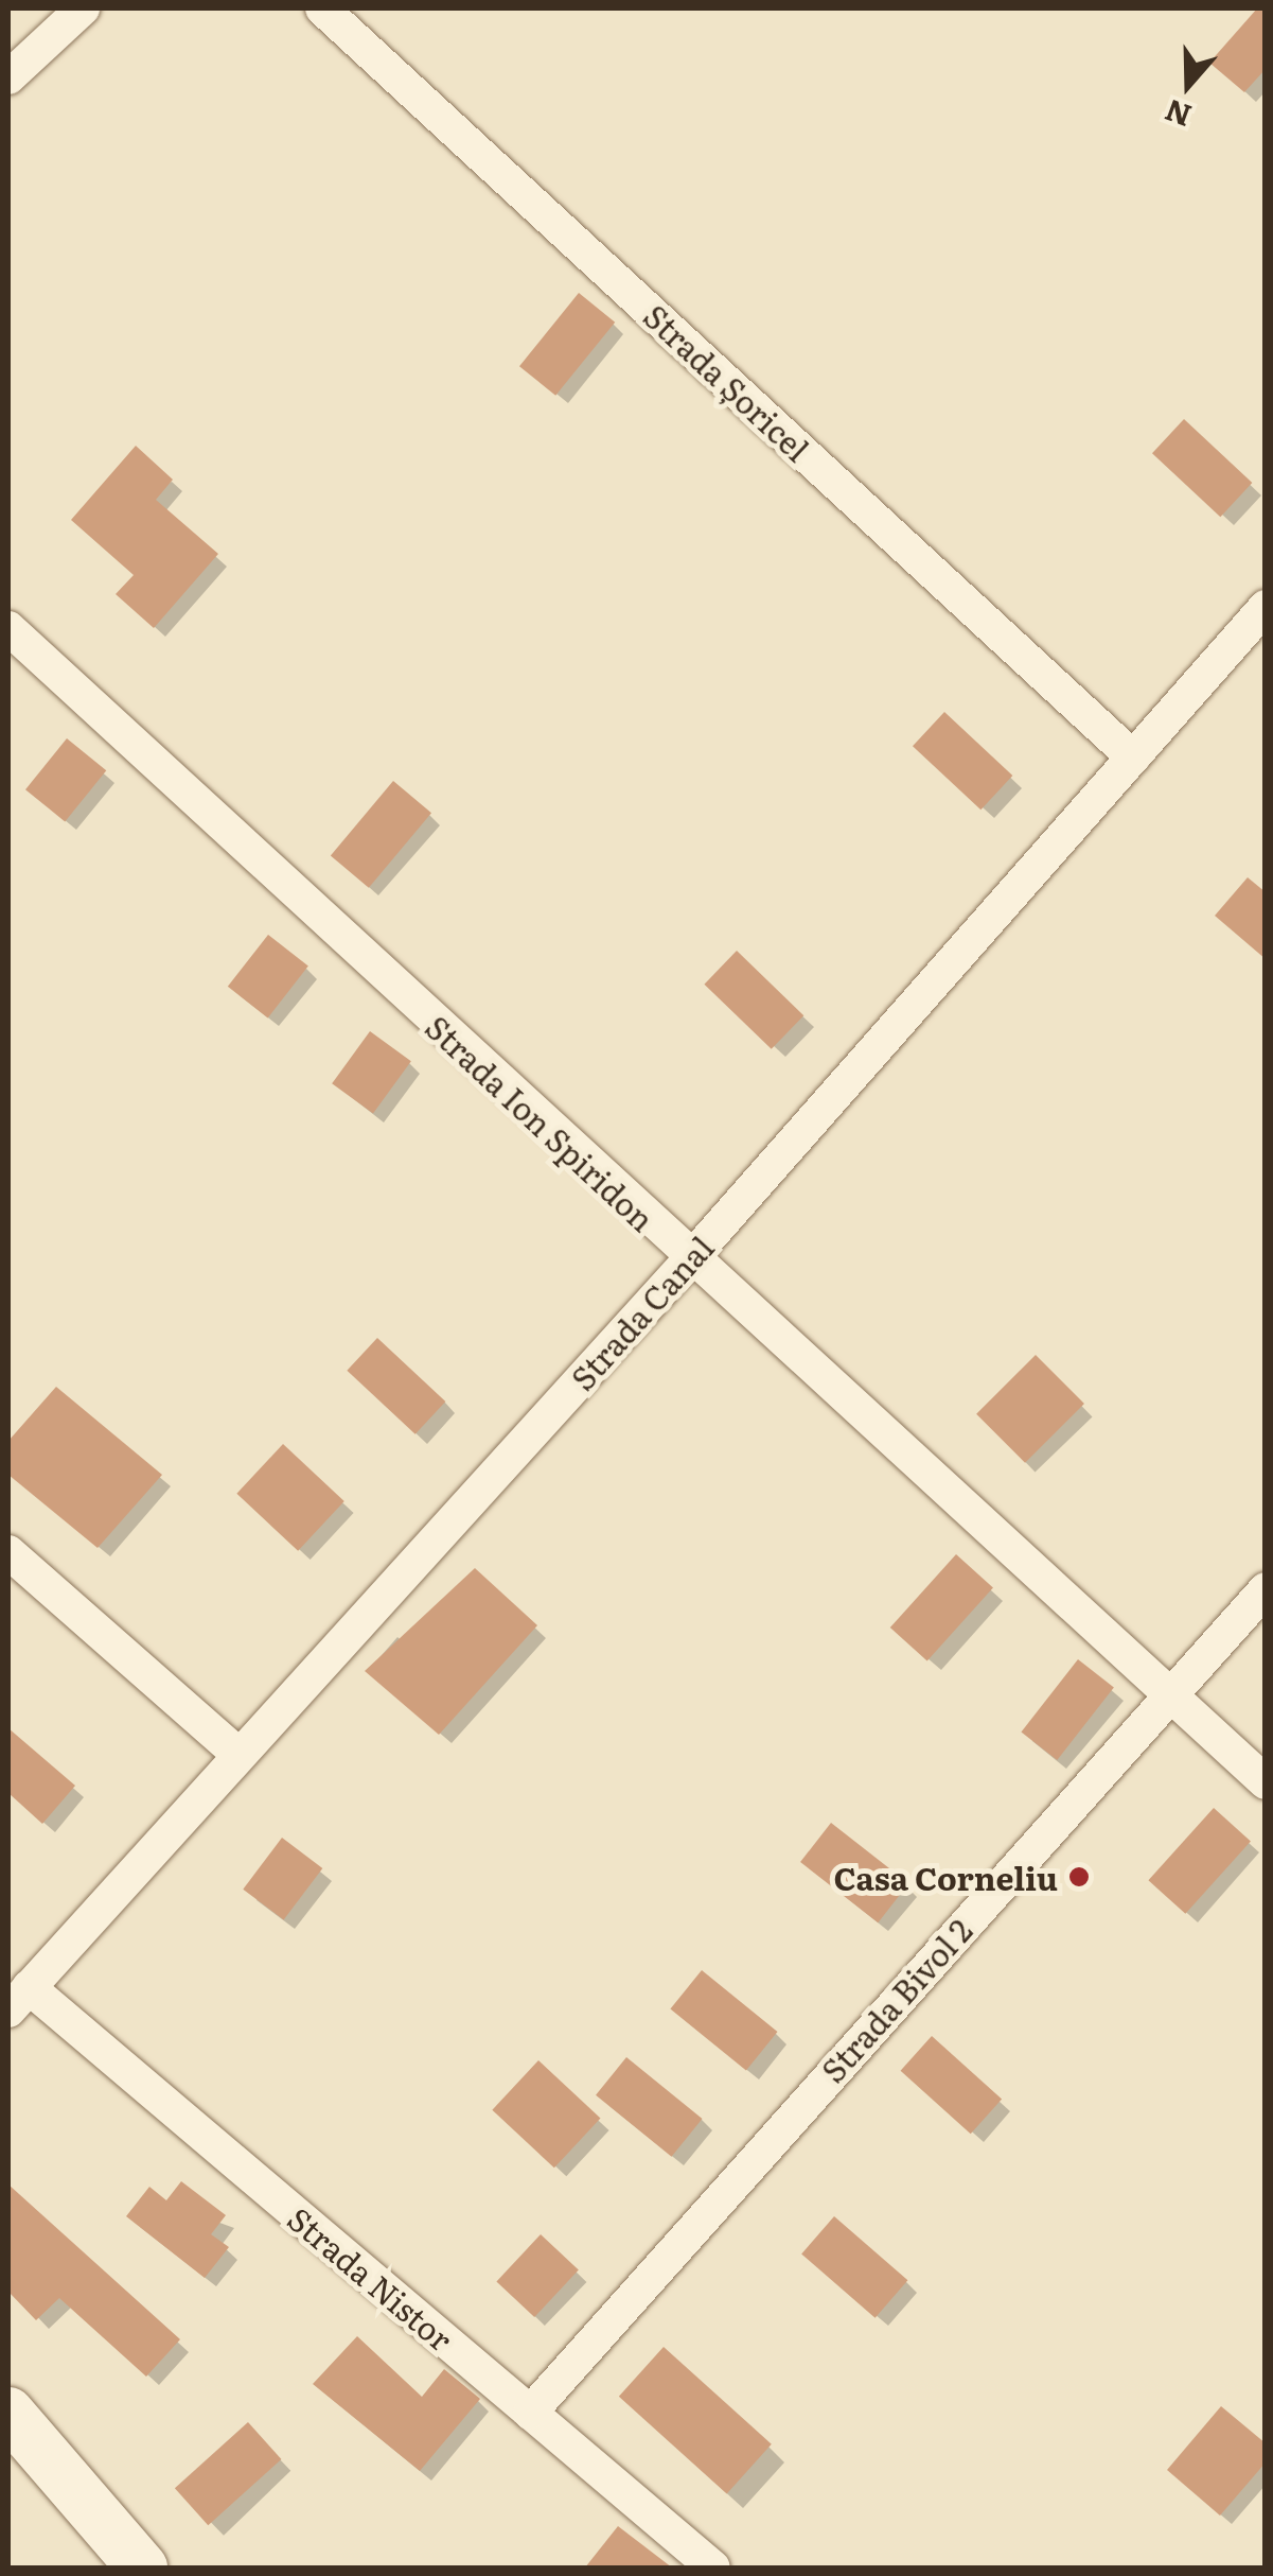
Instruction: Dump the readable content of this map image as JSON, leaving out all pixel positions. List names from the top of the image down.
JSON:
{
  "streets": {
    "street": [
      "Strada Șoricel",
      "Strada Ion Spiridon",
      "Strada Canal",
      "Strada Bivol 2",
      "Strada Nistor"
    ]
  },
  "crossings": [
    ["Strada Șoricel", "Strada Canal"],
    ["Strada Ion Spiridon", "Strada Canal"],
    ["Strada Ion Spiridon", "Strada Bivol 2"],
    ["Strada Canal", "Strada Nistor"],
    ["Strada Bivol 2", "Strada Nistor"]
  ],
  "places": ["Casa Corneliu"],
  "north": "bottom"
}
